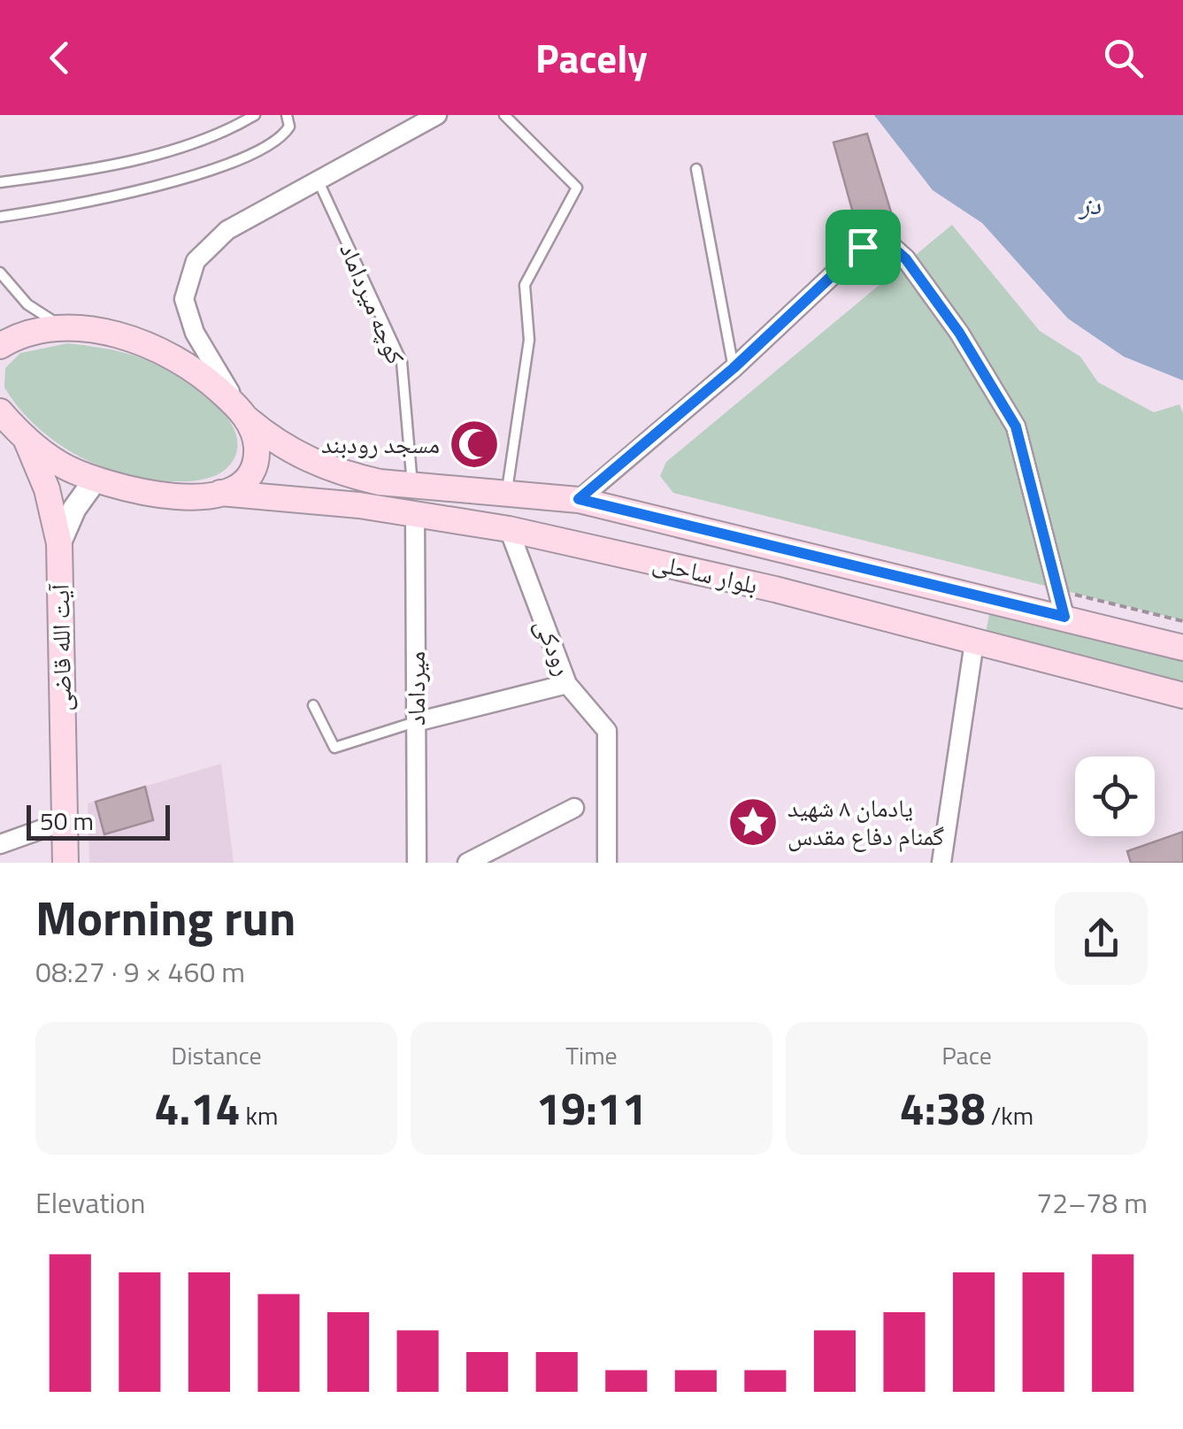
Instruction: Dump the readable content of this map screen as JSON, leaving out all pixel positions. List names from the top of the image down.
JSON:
{
  "streets": {
    "main road": ["بلوار ساحلی", "آیت الله قاضی"],
    "street": ["رودکی", "میرداماد"],
    "lane": ["کوچه میرداماد"]
  },
  "crossings": [
    ["کوچه میرداماد", "بلوار ساحلی"],
    ["بلوار ساحلی", "رودکی"],
    ["بلوار ساحلی", "آیت الله قاضی"],
    ["بلوار ساحلی", "میرداماد"]
  ],
  "water": ["دز"],
  "places": {
    "mosque": ["مسجد رودبند"],
    "place": ["یادمان ۸ شهید گمنام دفاع مقدس"]
  },
  "scale_bar": "50 m",
  "page": {
    "header": "Pacely",
    "scale": "50 m",
    "heading": ["Morning run", "08:27 · 9 × 460 m"],
    "stats": [
      ["Distance", "4.14 km"],
      ["Time", "19:11"],
      ["Pace", "4:38 /km"]
    ],
    "chart": ["Elevation", "72–78 m"]
  }
}
